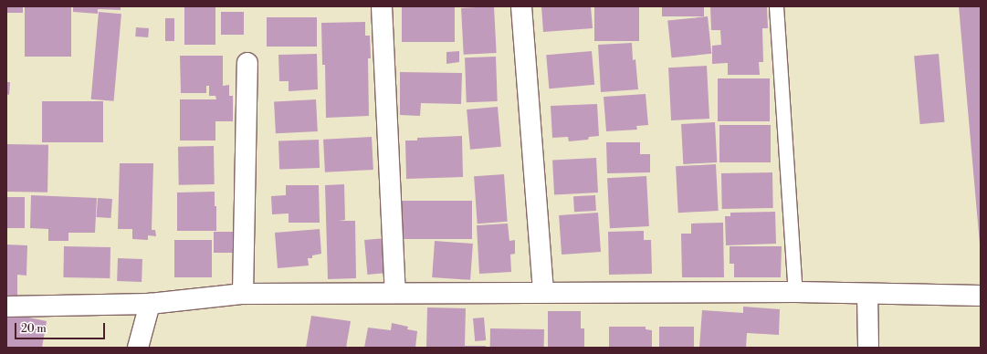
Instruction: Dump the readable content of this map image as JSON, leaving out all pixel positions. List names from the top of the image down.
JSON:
{
  "scale_bar": "20 m"
}
